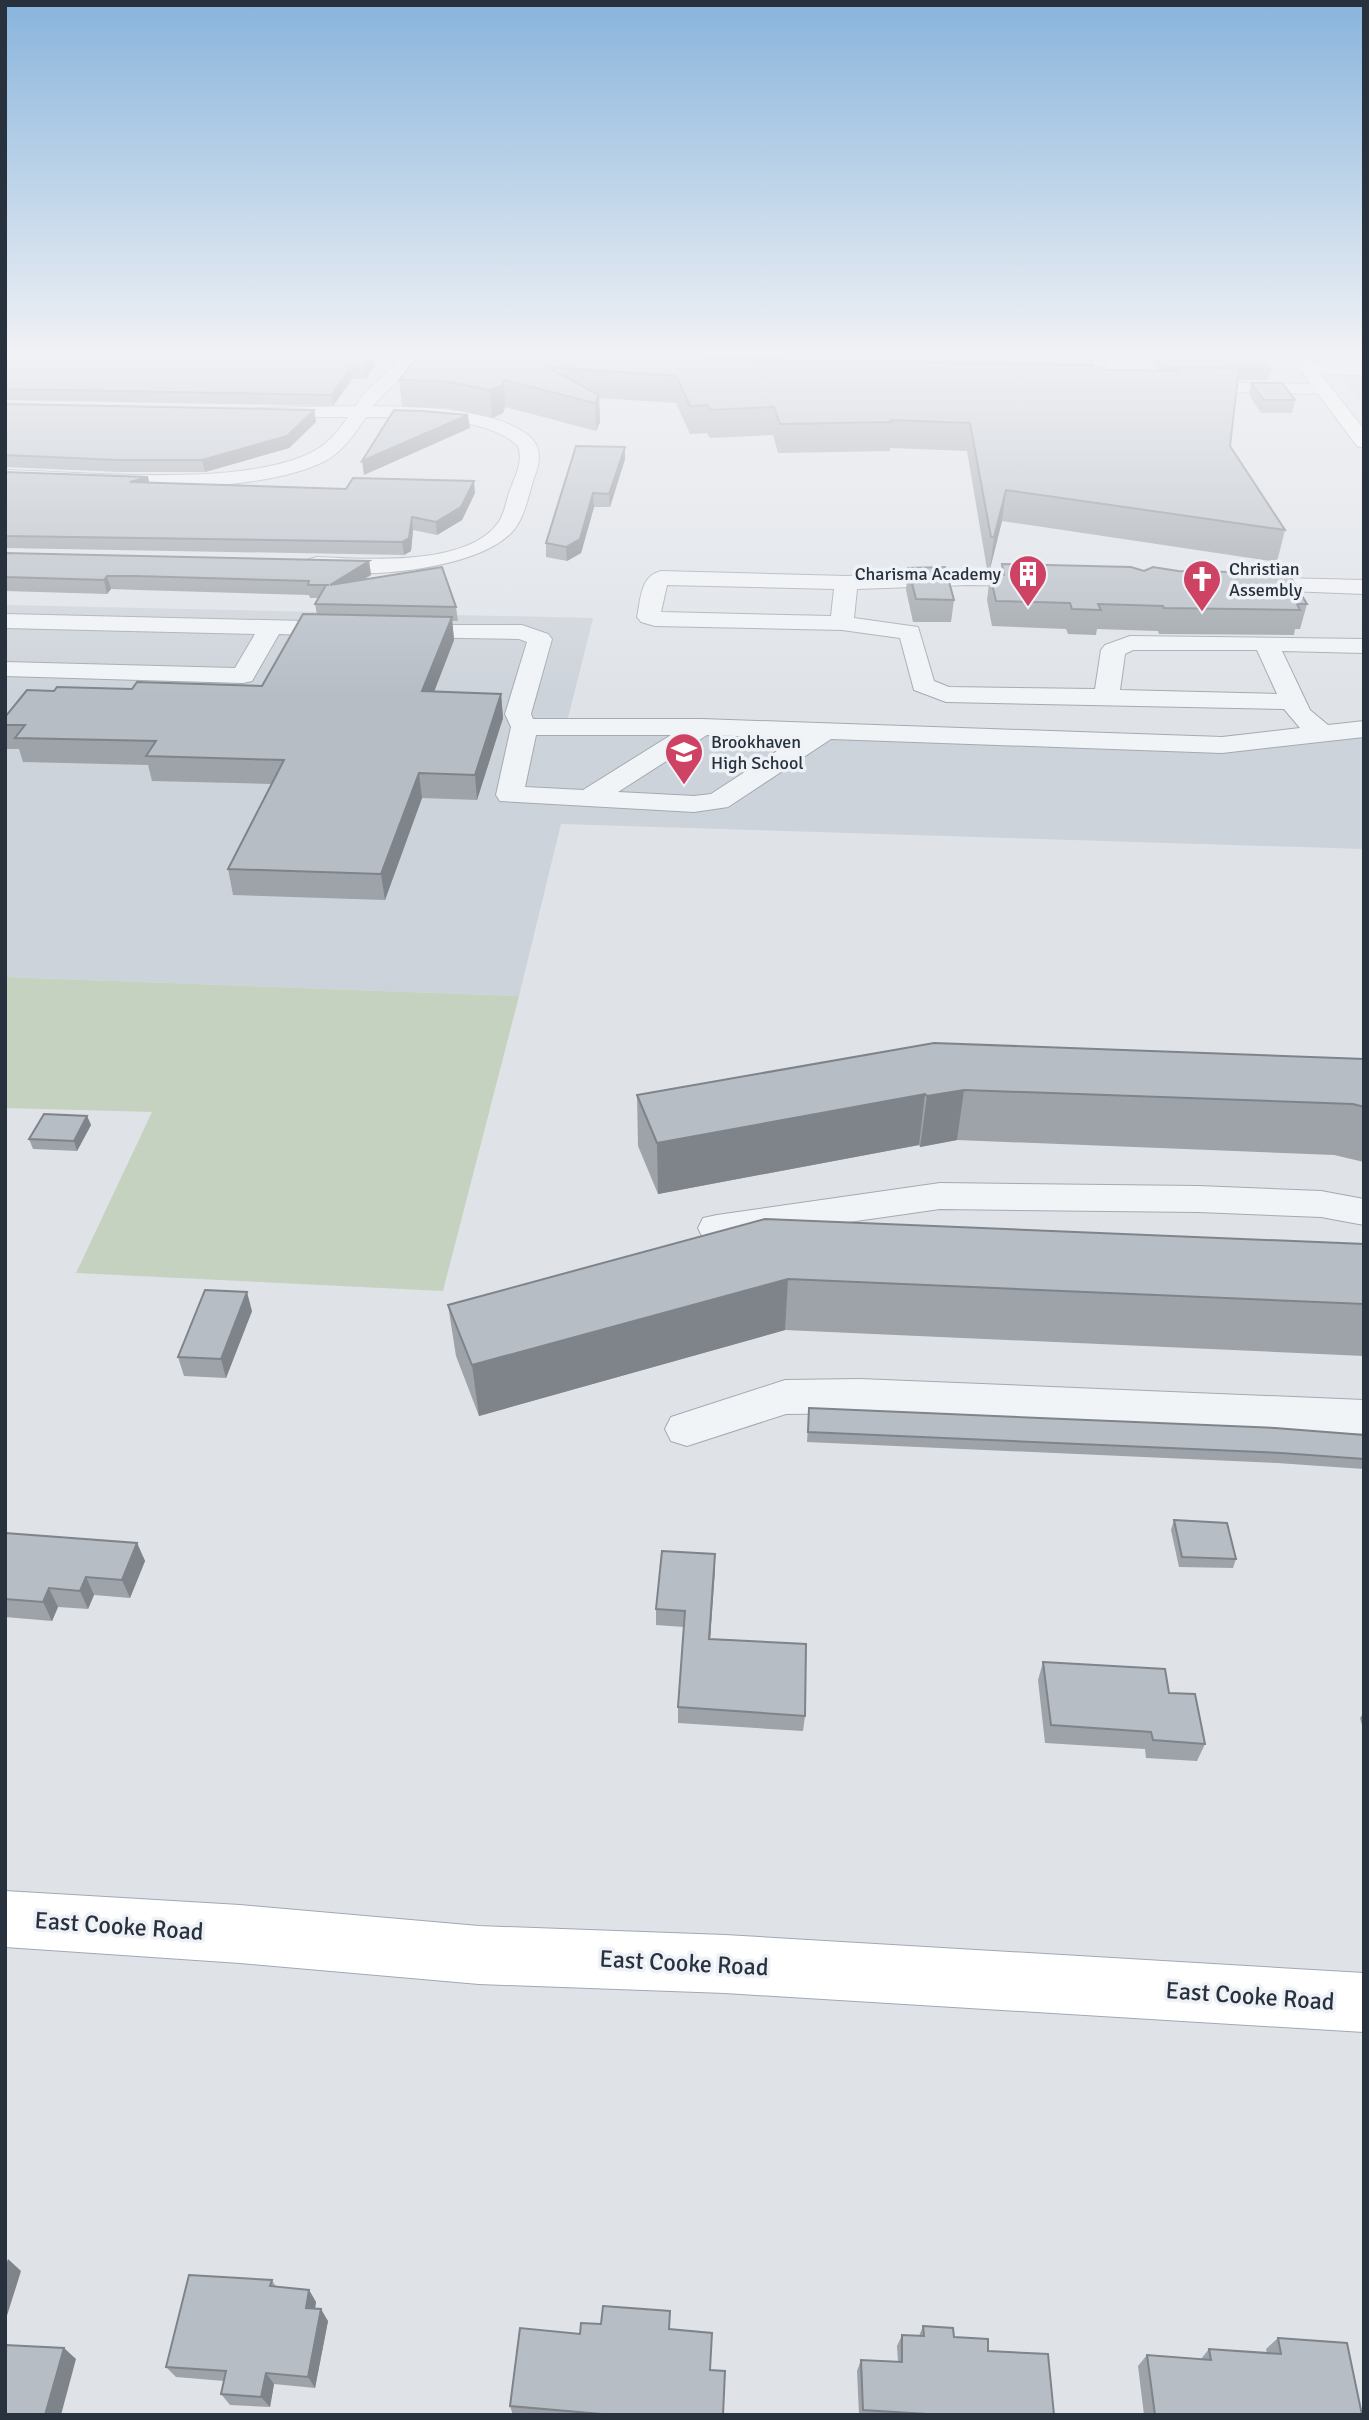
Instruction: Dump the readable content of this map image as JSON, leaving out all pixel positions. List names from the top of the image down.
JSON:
{
  "streets": {
    "main road": ["East Cooke Road"]
  },
  "places": {
    "building": ["Charisma Academy"],
    "church": ["Christian Assembly"],
    "school or university": ["Brookhaven High School"]
  }
}
